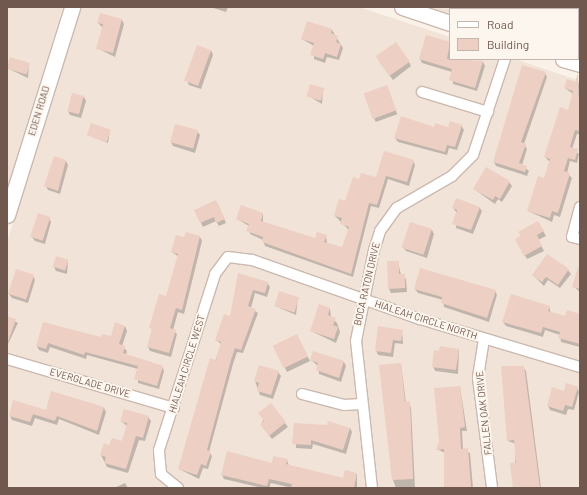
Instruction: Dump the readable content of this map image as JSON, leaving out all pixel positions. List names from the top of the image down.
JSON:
{
  "streets": {
    "street": [
      "EDEN ROAD",
      "BOCA RATON DRIVE",
      "HIALEAH CIRCLE NORTH",
      "HIALEAH CIRCLE WEST",
      "EVERGLADE DRIVE",
      "FALLEN OAK DRIVE"
    ]
  },
  "crossings": [
    ["BOCA RATON DRIVE", "HIALEAH CIRCLE NORTH"],
    ["HIALEAH CIRCLE NORTH", "HIALEAH CIRCLE WEST"],
    ["HIALEAH CIRCLE NORTH", "FALLEN OAK DRIVE"],
    ["HIALEAH CIRCLE WEST", "EVERGLADE DRIVE"]
  ],
  "legend": ["Road", "Building"]
}
